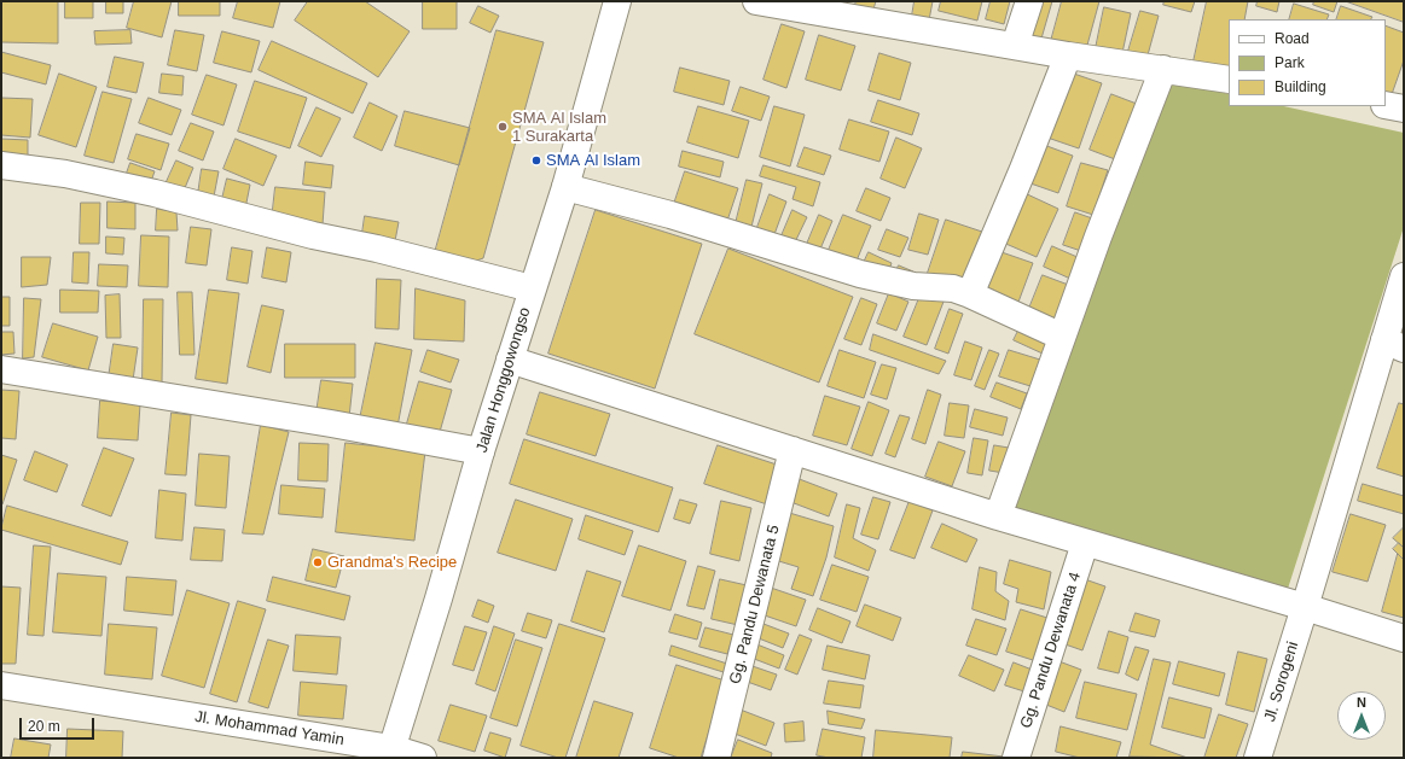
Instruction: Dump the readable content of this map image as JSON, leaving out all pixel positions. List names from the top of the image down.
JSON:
{
  "streets": {
    "street": [
      "Jalan Honggowongso",
      "Gg. Pandu Dewanata 5",
      "Gg. Pandu Dewanata 4",
      "Jl. Sorogeni",
      "Jl. Mohammad Yamin"
    ]
  },
  "crossings": [
    ["Jalan Honggowongso", "Jl. Mohammad Yamin"]
  ],
  "places": ["SMA Al Islam 1 Surakarta", "SMA Al Islam", "Grandma's Recipe"],
  "legend": ["Road", "Park", "Building"],
  "scale_bar": "20 m",
  "north": "top"
}
